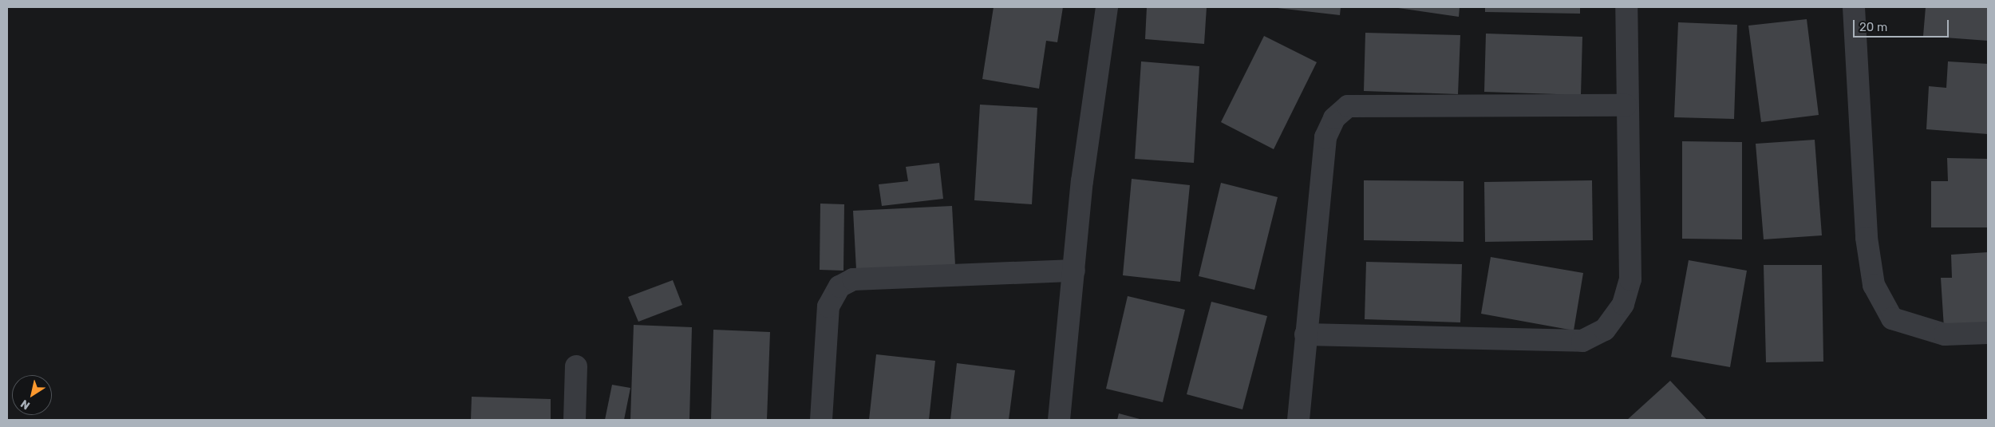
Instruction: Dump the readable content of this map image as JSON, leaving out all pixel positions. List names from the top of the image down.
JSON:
{
  "scale_bar": "20 m",
  "north": "bottom left"
}
